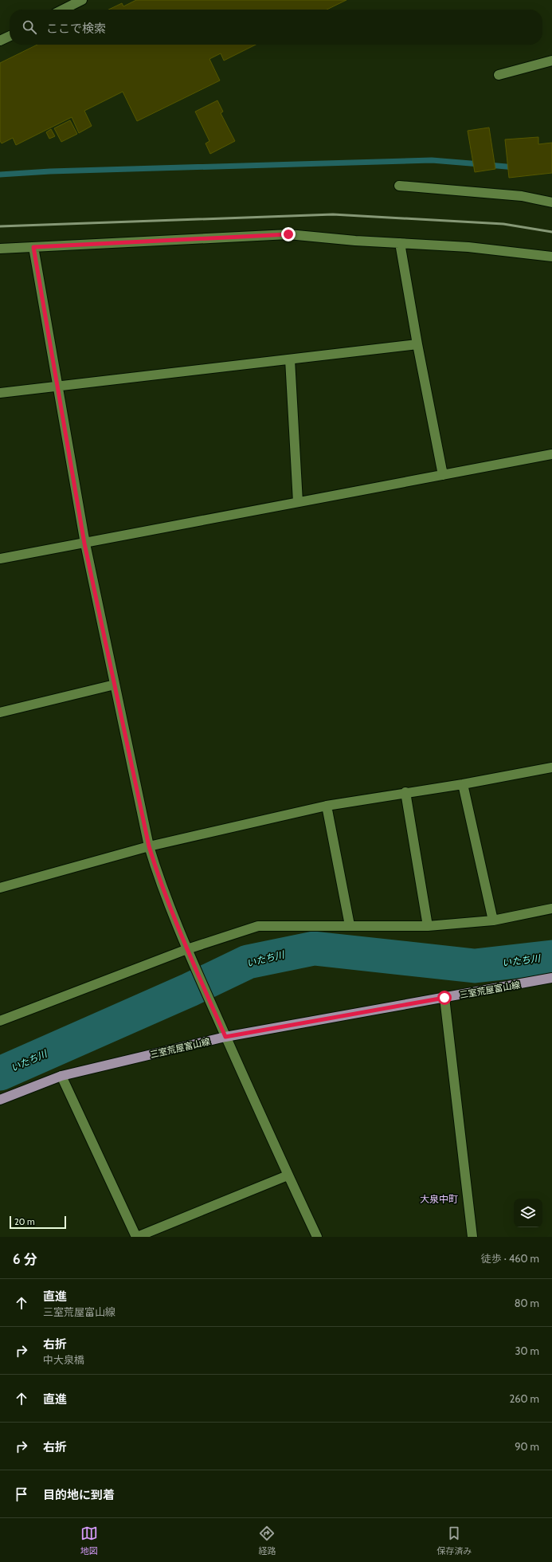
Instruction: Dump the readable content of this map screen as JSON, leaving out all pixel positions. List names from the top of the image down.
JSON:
{
  "streets": {
    "main road": ["三室荒屋富山線"]
  },
  "districts": ["大泉中町"],
  "water": ["いたち川"],
  "scale_bar": "20 m",
  "page": {
    "search": "ここで検索",
    "scale": "20 m",
    "heading": ["6 分", "徒歩 · 460 m"],
    "list": [
      ["直進", "三室荒屋富山線", "80 m"],
      ["右折", "中大泉橋", "30 m"],
      ["直進", "260 m"],
      ["右折", "90 m"],
      "目的地に到着"
    ],
    "nav": ["地図", "経路", "保存済み"]
  }
}
